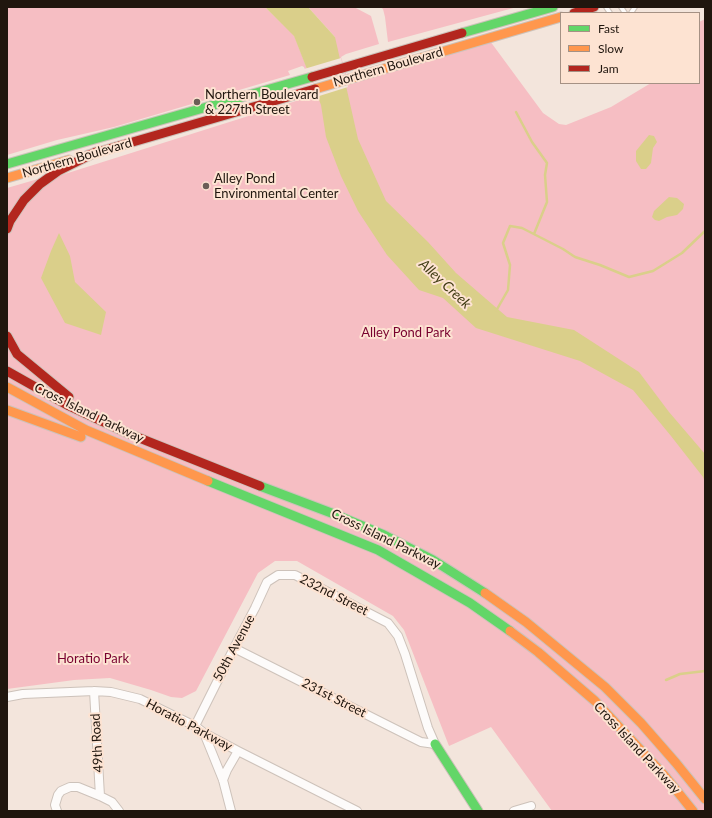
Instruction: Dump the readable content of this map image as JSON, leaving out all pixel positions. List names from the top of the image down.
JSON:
{
  "streets": {
    "main road": ["Northern Boulevard", "Cross Island Parkway"],
    "street": [
      "232nd Street",
      "50th Avenue",
      "231st Street",
      "Horatio Parkway",
      "49th Road"
    ]
  },
  "crossings": [
    ["232nd Street", "50th Avenue"],
    ["232nd Street", "231st Street"],
    ["50th Avenue", "231st Street"],
    ["50th Avenue", "Horatio Parkway"],
    ["Horatio Parkway", "49th Road"]
  ],
  "water": ["Alley Creek"],
  "parks": ["Alley Pond Park", "Horatio Park"],
  "places": ["Northern Boulevard & 227th Street", "Alley Pond Environmental Center"],
  "legend": ["Fast", "Slow", "Jam"]
}
